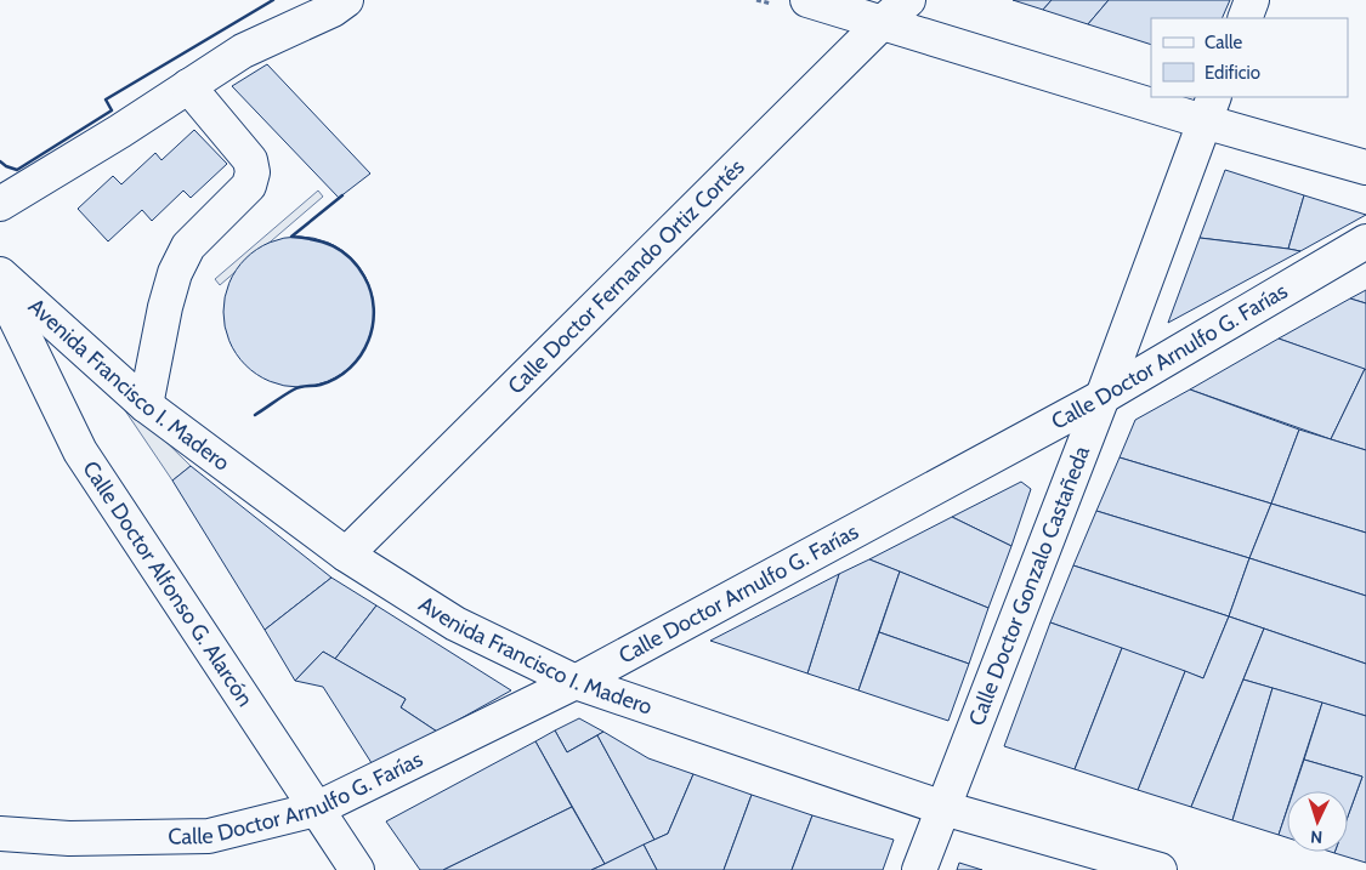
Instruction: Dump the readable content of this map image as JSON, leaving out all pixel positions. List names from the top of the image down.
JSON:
{
  "streets": {
    "street": [
      "Calle Doctor Fernando Ortiz Cortés",
      "Calle Doctor Arnulfo G. Farías",
      "Avenida Francisco I. Madero",
      "Calle Doctor Alfonso G. Alarcón",
      "Calle Doctor Gonzalo Castañeda"
    ]
  },
  "crossings": [
    ["Calle Doctor Fernando Ortiz Cortés", "Avenida Francisco I. Madero"],
    ["Calle Doctor Arnulfo G. Farías", "Avenida Francisco I. Madero"],
    ["Calle Doctor Arnulfo G. Farías", "Calle Doctor Alfonso G. Alarcón"],
    ["Calle Doctor Arnulfo G. Farías", "Calle Doctor Gonzalo Castañeda"],
    ["Avenida Francisco I. Madero", "Calle Doctor Gonzalo Castañeda"]
  ],
  "legend": ["Calle", "Edificio"],
  "north": "bottom"
}
